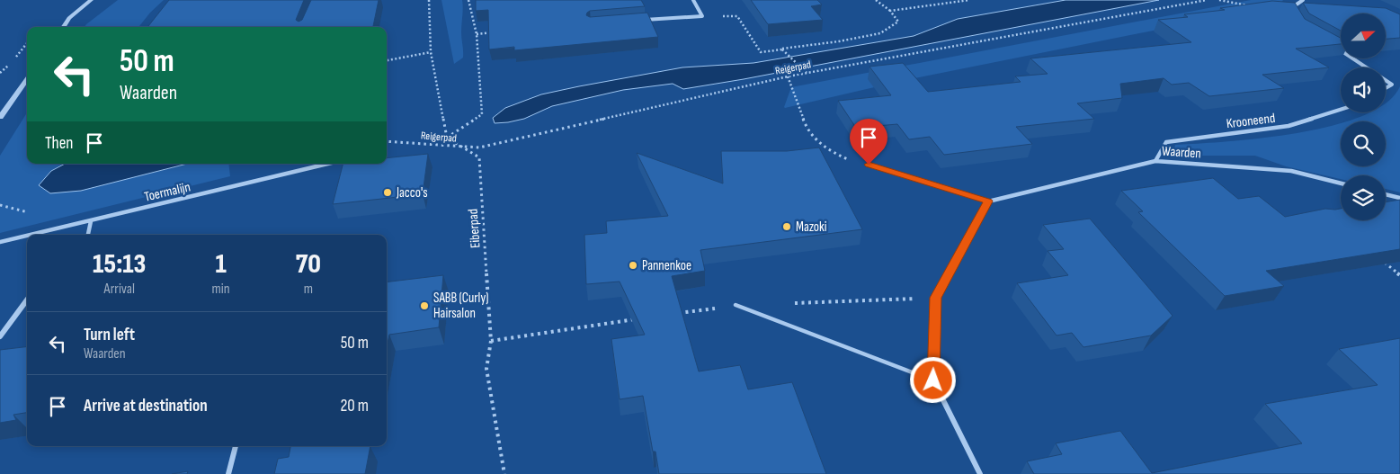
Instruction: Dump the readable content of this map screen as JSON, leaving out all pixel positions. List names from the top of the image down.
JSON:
{
  "streets": {
    "street": ["Krooneend", "Waarden", "Toermalijn"],
    "path": ["Reigerpad", "Eiberpad"]
  },
  "crossings": [
    ["Reigerpad", "Eiberpad"],
    ["Krooneend", "Waarden"]
  ],
  "places": [
    "Jacco's",
    "Mazoki",
    "Pannenkoe",
    "SABB (Curly) Hairsalon"
  ],
  "north": "right",
  "page": {
    "turn": ["50 m", "Waarden"],
    "then": "Then",
    "eta": [
      "15:13",
      "Arrival",
      "1",
      "min",
      "70",
      "m"
    ],
    "list": [
      {
        "name": "Turn left",
        "note": "Waarden",
        "value": "50 m"
      },
      {
        "name": "Arrive at destination",
        "value": "20 m"
      }
    ]
  }
}
